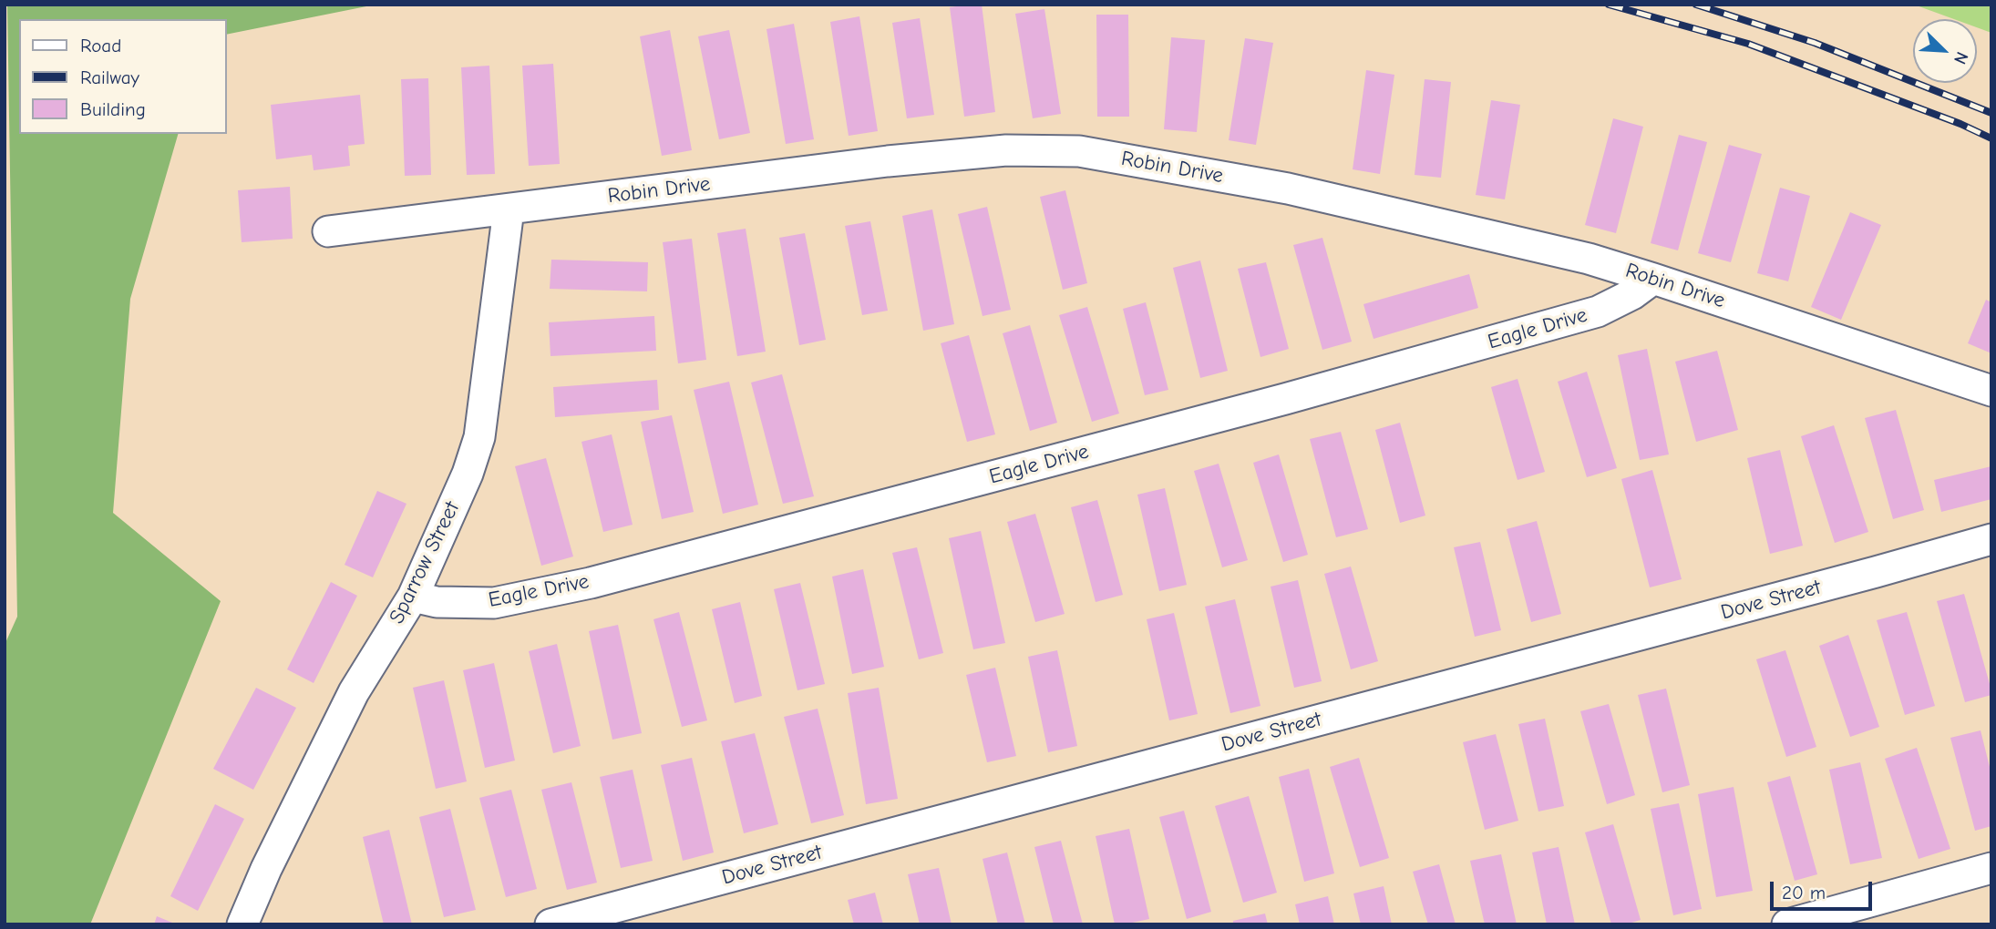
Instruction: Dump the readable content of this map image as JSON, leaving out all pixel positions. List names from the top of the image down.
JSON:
{
  "streets": {
    "street": [
      "Robin Drive",
      "Eagle Drive",
      "Sparrow Street",
      "Dove Street"
    ]
  },
  "crossings": [
    ["Robin Drive", "Eagle Drive"],
    ["Robin Drive", "Sparrow Street"],
    ["Eagle Drive", "Sparrow Street"]
  ],
  "legend": ["Road", "Railway", "Building"],
  "scale_bar": "20 m",
  "north": "bottom right"
}
